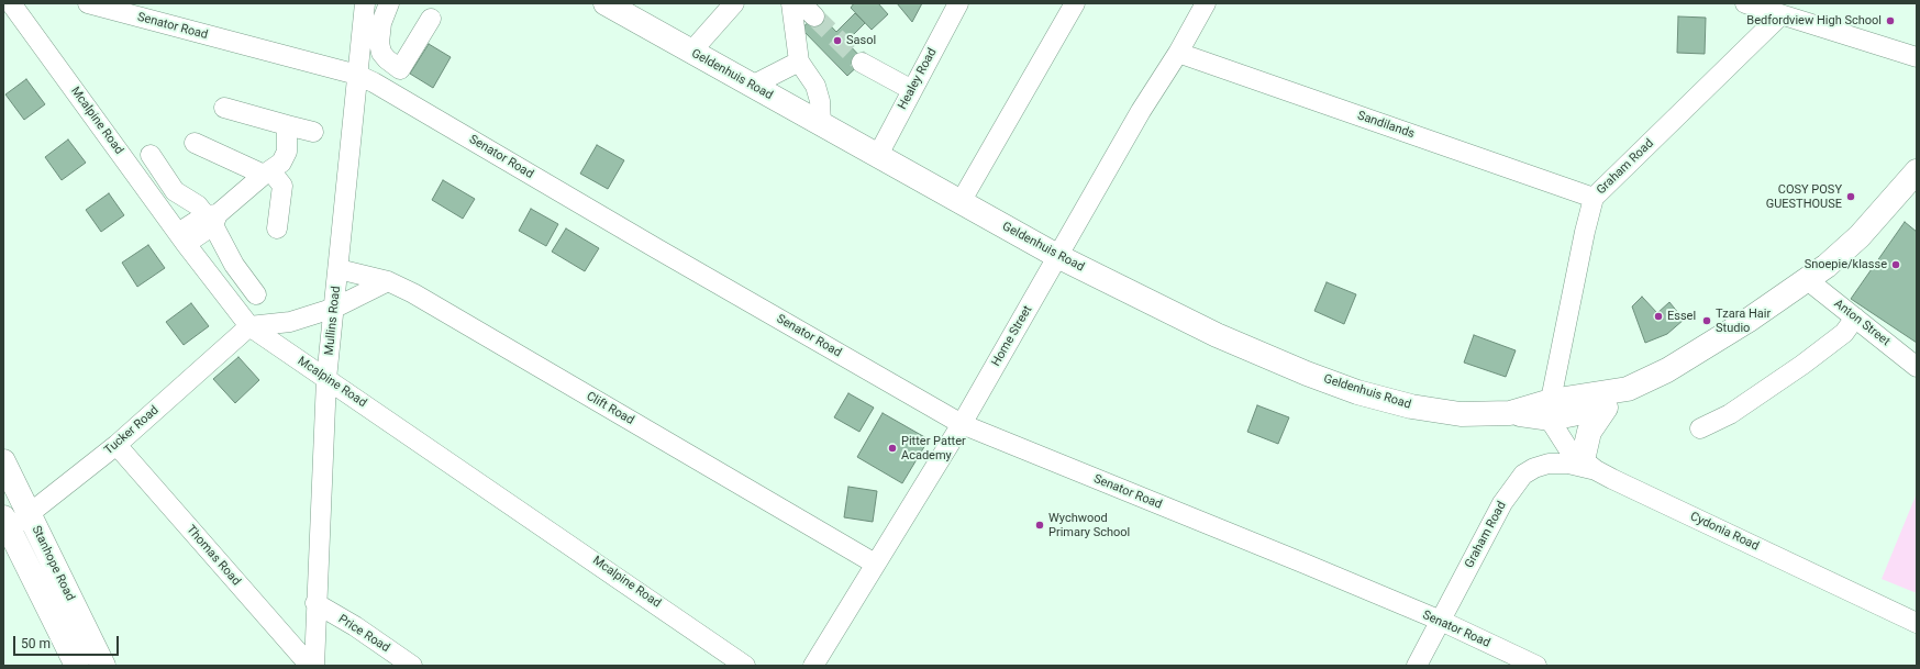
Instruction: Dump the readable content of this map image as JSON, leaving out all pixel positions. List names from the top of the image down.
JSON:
{
  "streets": {
    "main road": ["Geldenhuis Road", "Stanhope Road"],
    "street": [
      "Senator Road",
      "Healey Road",
      "Mcalpine Road",
      "Sandilands",
      "Graham Road",
      "Mullins Road",
      "Anton Street",
      "Home Street",
      "Clift Road",
      "Tucker Road",
      "Cydonia Road",
      "Thomas Road",
      "Price Road"
    ]
  },
  "crossings": [
    ["Senator Road", "Graham Road"],
    ["Senator Road", "Mullins Road"],
    ["Senator Road", "Home Street"],
    ["Geldenhuis Road", "Healey Road"],
    ["Geldenhuis Road", "Graham Road"],
    ["Geldenhuis Road", "Anton Street"],
    ["Geldenhuis Road", "Home Street"],
    ["Geldenhuis Road", "Cydonia Road"],
    ["Mcalpine Road", "Mullins Road"],
    ["Mcalpine Road", "Tucker Road"],
    ["Sandilands", "Graham Road"],
    ["Sandilands", "Home Street"],
    ["Graham Road", "Cydonia Road"],
    ["Mullins Road", "Clift Road"],
    ["Mullins Road", "Price Road"],
    ["Home Street", "Clift Road"],
    ["Tucker Road", "Thomas Road"],
    ["Tucker Road", "Stanhope Road"]
  ],
  "places": [
    "Bedfordview High School",
    "Sasol",
    "COSY POSY GUESTHOUSE",
    "Snoepie/klasse",
    "Essel",
    "Tzara Hair Studio",
    "Pitter Patter Academy",
    "Wychwood Primary School"
  ],
  "scale_bar": "50 m"
}
